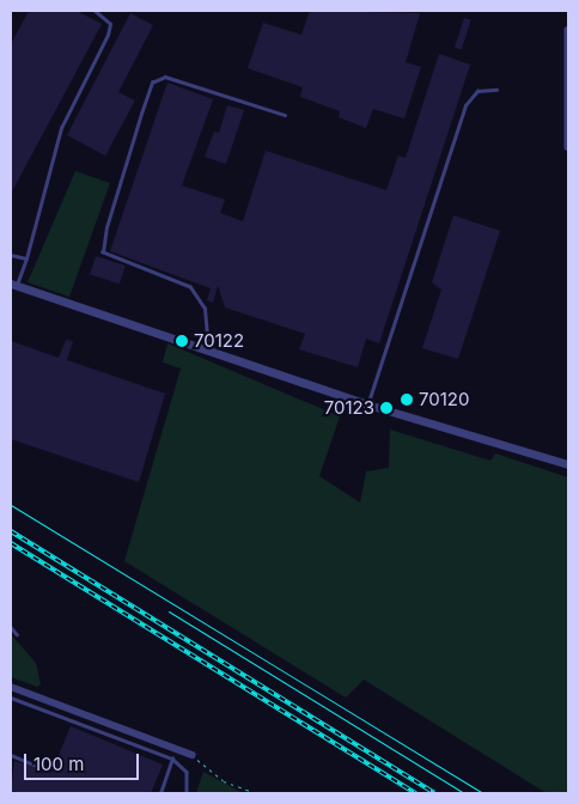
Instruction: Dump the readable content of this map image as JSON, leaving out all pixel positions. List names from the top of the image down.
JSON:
{
  "places": ["70122", "70120", "70123"],
  "scale_bar": "100 m"
}
